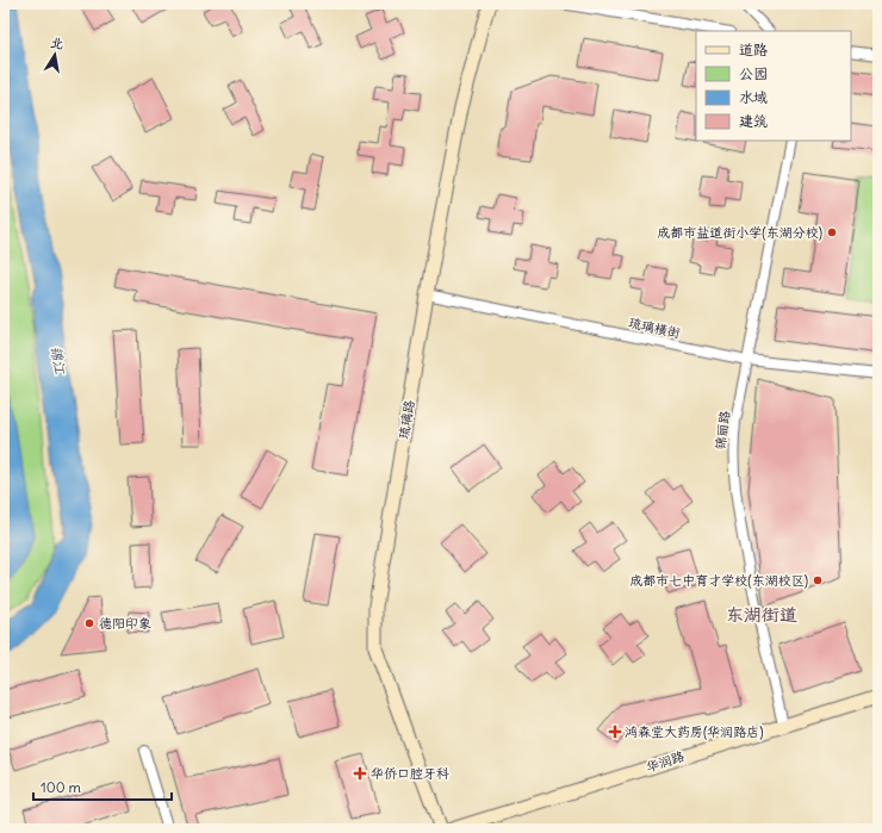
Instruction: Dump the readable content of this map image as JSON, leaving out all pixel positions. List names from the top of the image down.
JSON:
{
  "streets": {
    "street": [
      "琉璃横街",
      "琉璃路",
      "锦丽路",
      "华润路"
    ]
  },
  "crossings": [
    ["琉璃横街", "琉璃路"],
    ["琉璃横街", "锦丽路"],
    ["锦丽路", "华润路"]
  ],
  "districts": ["东湖街道"],
  "water": ["锦江"],
  "places": {
    "other": ["成都市盐道街小学(东湖分校)", "成都市七中育才学校(东湖校区)", "德阳印象"],
    "health": ["鸿森堂大药房(华润路店)", "华侨口腔牙科"]
  },
  "legend": [
    "道路",
    "公园",
    "水域",
    "建筑"
  ],
  "scale_bar": "100 m",
  "north": "top"
}
